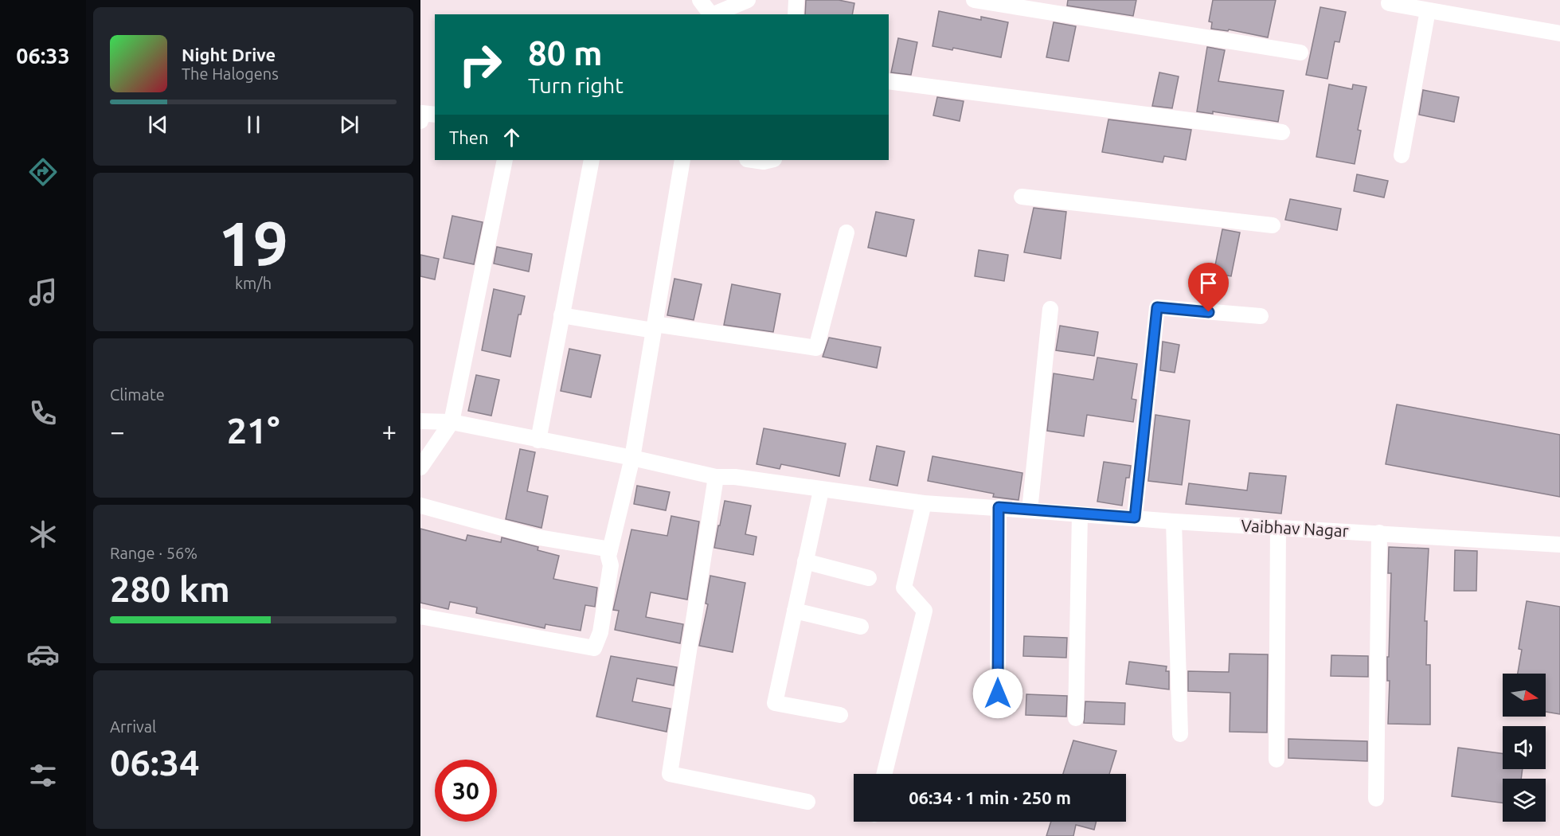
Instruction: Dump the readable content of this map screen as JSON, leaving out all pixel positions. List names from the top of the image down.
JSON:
{
  "streets": {
    "street": ["Vaibhav Nagar"]
  },
  "north": "right",
  "page": {
    "tabs": "06:33",
    "turn": ["80 m", "Turn right"],
    "song": ["Night Drive", "The Halogens"],
    "then": "Then",
    "tile": [
      ["19", "km/h"],
      "Climate",
      ["Range · 56%", "280 km"],
      ["Arrival", "06:34"]
    ],
    "heat": ["−", "21°", "+"],
    "limit": "30",
    "trip": "06:34 · 1 min · 250 m"
  }
}
